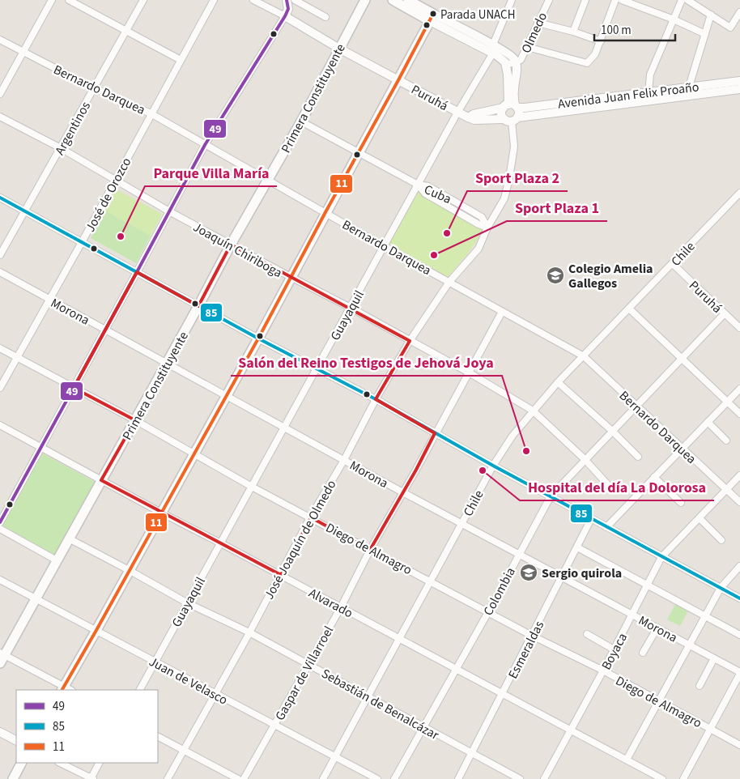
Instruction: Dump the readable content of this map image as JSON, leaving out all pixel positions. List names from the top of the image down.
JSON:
{
  "streets": {
    "main road": ["Primera Constituyente"],
    "street": [
      "Olmedo",
      "Bernardo Darquea",
      "Avenida Juan Felix Proaño",
      "Puruhá",
      "Argentinos",
      "Cuba",
      "José de Orozco",
      "Joaquín Chiriboga",
      "Chile",
      "Morona",
      "Guayaquil",
      "José Joaquín de Olmedo",
      "Diego de Almagro",
      "Colombia",
      "Alvarado",
      "Esmeraldas",
      "Boyaca",
      "Gaspar de Villarroel",
      "Juan de Velasco",
      "Sebastián de Benalcázar"
    ]
  },
  "crossings": [
    ["Olmedo", "Avenida Juan Felix Proaño"],
    ["Bernardo Darquea", "Primera Constituyente"],
    ["Bernardo Darquea", "Argentinos"],
    ["Bernardo Darquea", "José de Orozco"],
    ["Bernardo Darquea", "Chile"],
    ["Bernardo Darquea", "Guayaquil"],
    ["Bernardo Darquea", "José Joaquín de Olmedo"],
    ["Bernardo Darquea", "Colombia"],
    ["Bernardo Darquea", "Boyaca"],
    ["Bernardo Darquea", "Gaspar de Villarroel"],
    ["Avenida Juan Felix Proaño", "Puruhá"],
    ["Avenida Juan Felix Proaño", "Guayaquil"],
    ["Puruhá", "Primera Constituyente"],
    ["Puruhá", "Chile"],
    ["Puruhá", "Guayaquil"],
    ["Puruhá", "Colombia"],
    ["Primera Constituyente", "Cuba"],
    ["Primera Constituyente", "Joaquín Chiriboga"],
    ["Primera Constituyente", "Morona"],
    ["Primera Constituyente", "Diego de Almagro"],
    ["Primera Constituyente", "Alvarado"],
    ["Primera Constituyente", "Juan de Velasco"],
    ["Primera Constituyente", "Sebastián de Benalcázar"],
    ["Argentinos", "Joaquín Chiriboga"],
    ["Cuba", "Guayaquil"],
    ["José de Orozco", "Joaquín Chiriboga"],
    ["José de Orozco", "Morona"],
    ["José de Orozco", "Diego de Almagro"],
    ["Joaquín Chiriboga", "Chile"],
    ["Joaquín Chiriboga", "Guayaquil"],
    ["Joaquín Chiriboga", "José Joaquín de Olmedo"],
    ["Joaquín Chiriboga", "Colombia"],
    ["Joaquín Chiriboga", "Gaspar de Villarroel"],
    ["Chile", "Morona"],
    ["Chile", "Diego de Almagro"],
    ["Chile", "Alvarado"],
    ["Chile", "Juan de Velasco"],
    ["Chile", "Sebastián de Benalcázar"],
    ["Morona", "Guayaquil"],
    ["Morona", "José Joaquín de Olmedo"],
    ["Morona", "Colombia"],
    ["Morona", "Esmeraldas"],
    ["Morona", "Boyaca"],
    ["Morona", "Gaspar de Villarroel"],
    ["Guayaquil", "Diego de Almagro"],
    ["Guayaquil", "Alvarado"],
    ["Guayaquil", "Juan de Velasco"],
    ["Guayaquil", "Sebastián de Benalcázar"],
    ["José Joaquín de Olmedo", "Diego de Almagro"],
    ["José Joaquín de Olmedo", "Alvarado"],
    ["José Joaquín de Olmedo", "Juan de Velasco"],
    ["José Joaquín de Olmedo", "Sebastián de Benalcázar"],
    ["Diego de Almagro", "Colombia"],
    ["Diego de Almagro", "Esmeraldas"],
    ["Diego de Almagro", "Boyaca"],
    ["Diego de Almagro", "Gaspar de Villarroel"],
    ["Colombia", "Alvarado"],
    ["Colombia", "Sebastián de Benalcázar"],
    ["Alvarado", "Esmeraldas"],
    ["Alvarado", "Boyaca"],
    ["Alvarado", "Gaspar de Villarroel"],
    ["Esmeraldas", "Sebastián de Benalcázar"],
    ["Gaspar de Villarroel", "Juan de Velasco"],
    ["Gaspar de Villarroel", "Sebastián de Benalcázar"]
  ],
  "places": {
    "other": [
      "Parada UNACH",
      "Sport Plaza 2",
      "Parque Villa María",
      "Sport Plaza 1",
      "Salón del Reino Testigos de Jehová Joya",
      "Hospital del día La Dolorosa"
    ],
    "school or university": ["Colegio Amelia Gallegos", "Sergio quirola"]
  },
  "lines": ["transit line 49", "transit line 11", "transit line 85"],
  "legend": ["49", "85", "11"],
  "scale_bar": "100 m"
}
